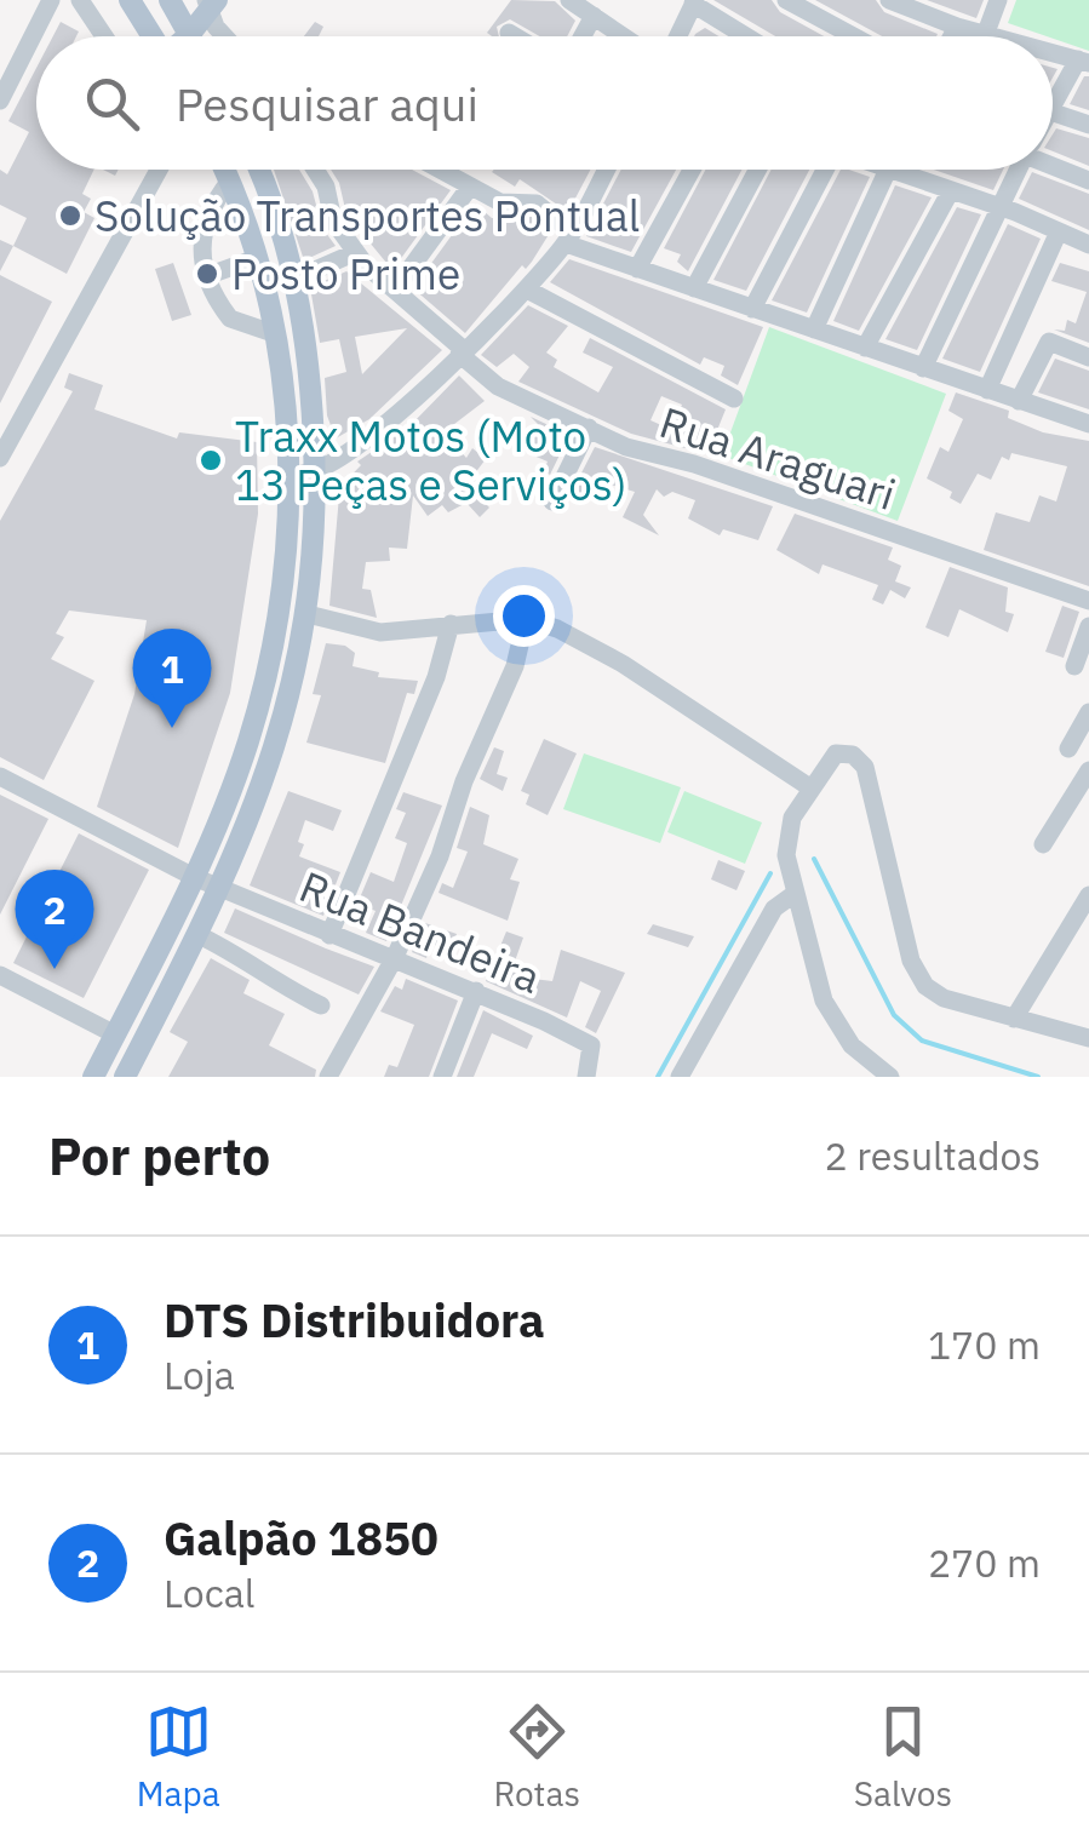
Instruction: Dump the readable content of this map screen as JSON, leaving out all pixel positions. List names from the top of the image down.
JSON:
{
  "streets": {
    "street": ["Rua Araguari", "Rua Bandeira"]
  },
  "places": ["Solução Transportes Pontual", "Posto Prime", "Traxx Motos (Moto 13 Peças e Serviços)"],
  "page": {
    "search": "Pesquisar aqui",
    "pins": ["1", "2"],
    "heading": ["Por perto", "2 resultados"],
    "list": [
      {
        "mark": "1",
        "name": "DTS Distribuidora",
        "note": "Loja",
        "value": "170 m"
      },
      {
        "mark": "2",
        "name": "Galpão 1850",
        "note": "Local",
        "value": "270 m"
      }
    ],
    "nav": ["Mapa", "Rotas", "Salvos"]
  }
}
